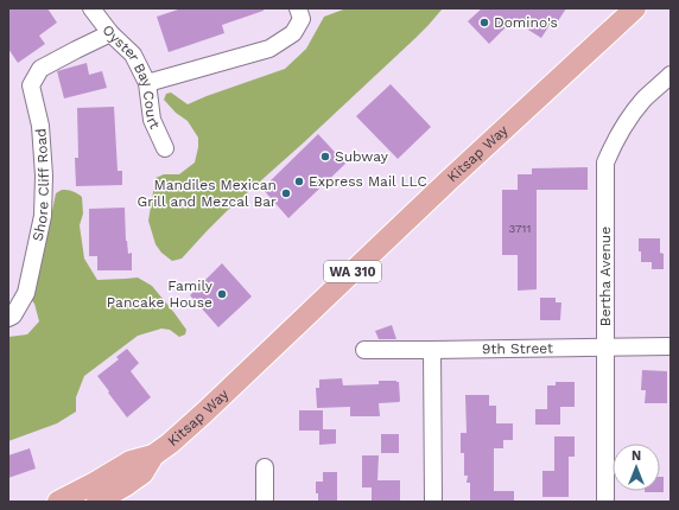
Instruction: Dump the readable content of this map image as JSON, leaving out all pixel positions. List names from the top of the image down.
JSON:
{
  "streets": {
    "main road": ["Kitsap Way", "WA 310"],
    "street": [
      "Oyster Bay Court",
      "Shore Cliff Road",
      "Bertha Avenue",
      "9th Street"
    ]
  },
  "crossings": [
    ["Oyster Bay Court", "Shore Cliff Road"],
    ["Bertha Avenue", "9th Street"]
  ],
  "places": [
    "Domino's",
    "Subway",
    "Express Mail LLC",
    "Mandiles Mexican Grill and Mezcal Bar",
    "Family Pancake House"
  ],
  "house_numbers": ["3711"],
  "north": "top"
}
